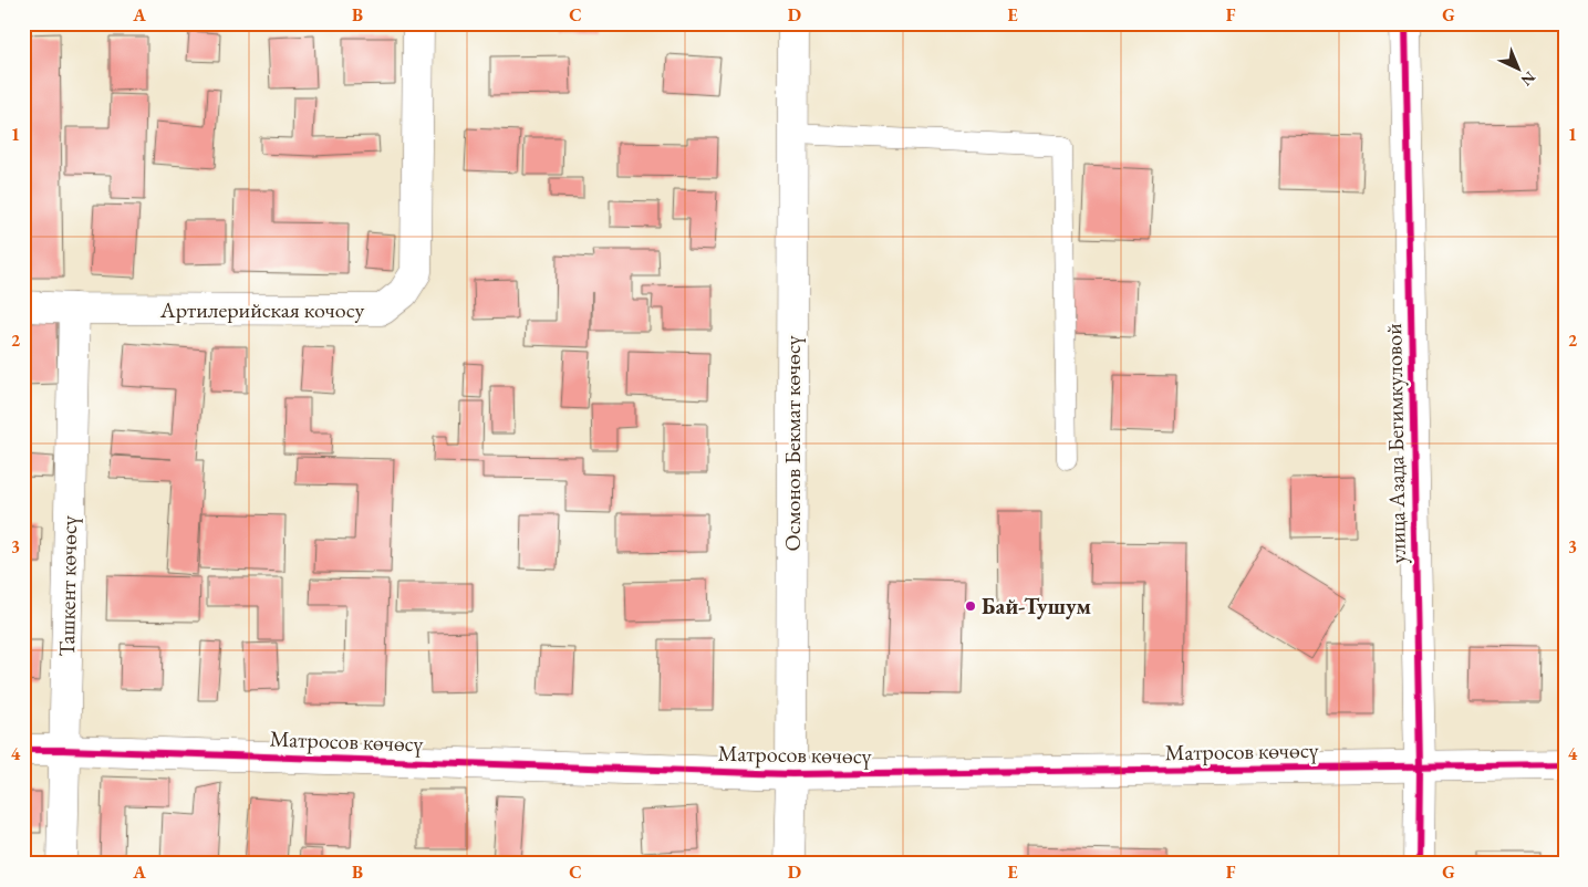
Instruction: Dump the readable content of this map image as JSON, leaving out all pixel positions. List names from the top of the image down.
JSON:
{
  "streets": {
    "street": [
      "Артилерийская кочосу",
      "Осмонов Бекмат көчөсү",
      "улица Азада Бегимкуловой",
      "Ташкент көчөсү",
      "Матросов көчөсү"
    ]
  },
  "crossings": [
    ["Артилерийская кочосу", "Ташкент көчөсү"],
    ["Осмонов Бекмат көчөсү", "Матросов көчөсү"],
    ["улица Азада Бегимкуловой", "Матросов көчөсү"],
    ["Ташкент көчөсү", "Матросов көчөсү"]
  ],
  "places": ["Бай-Тушум"],
  "north": "bottom right",
  "grid": {
    "columns": [
      "A",
      "B",
      "C",
      "D",
      "E",
      "F",
      "G"
    ],
    "rows": [
      "1",
      "2",
      "3",
      "4"
    ]
  }
}
